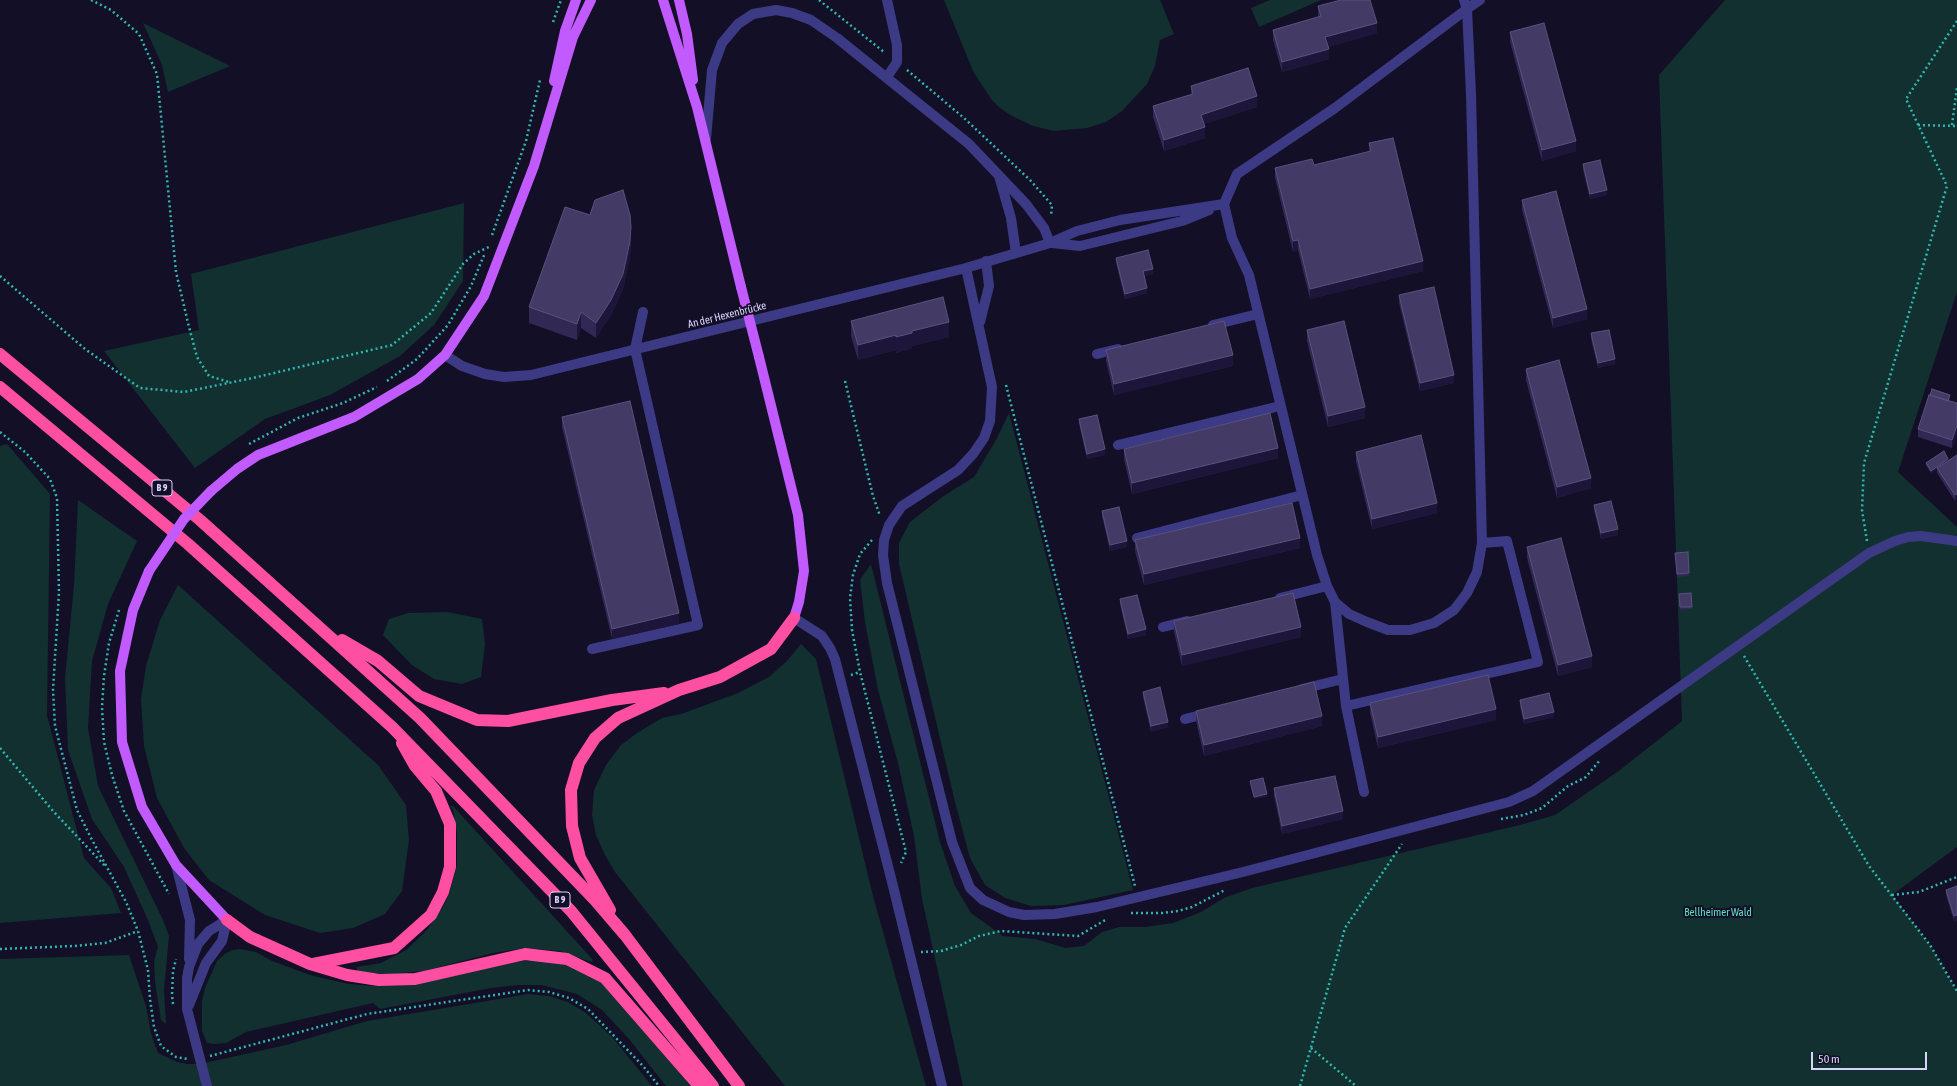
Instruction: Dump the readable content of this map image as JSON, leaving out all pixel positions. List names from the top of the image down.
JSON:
{
  "streets": {
    "highway": ["B 9"],
    "street": ["An der Hexenbrücke"]
  },
  "parks": ["Bellheimer Wald"],
  "scale_bar": "50 m"
}
